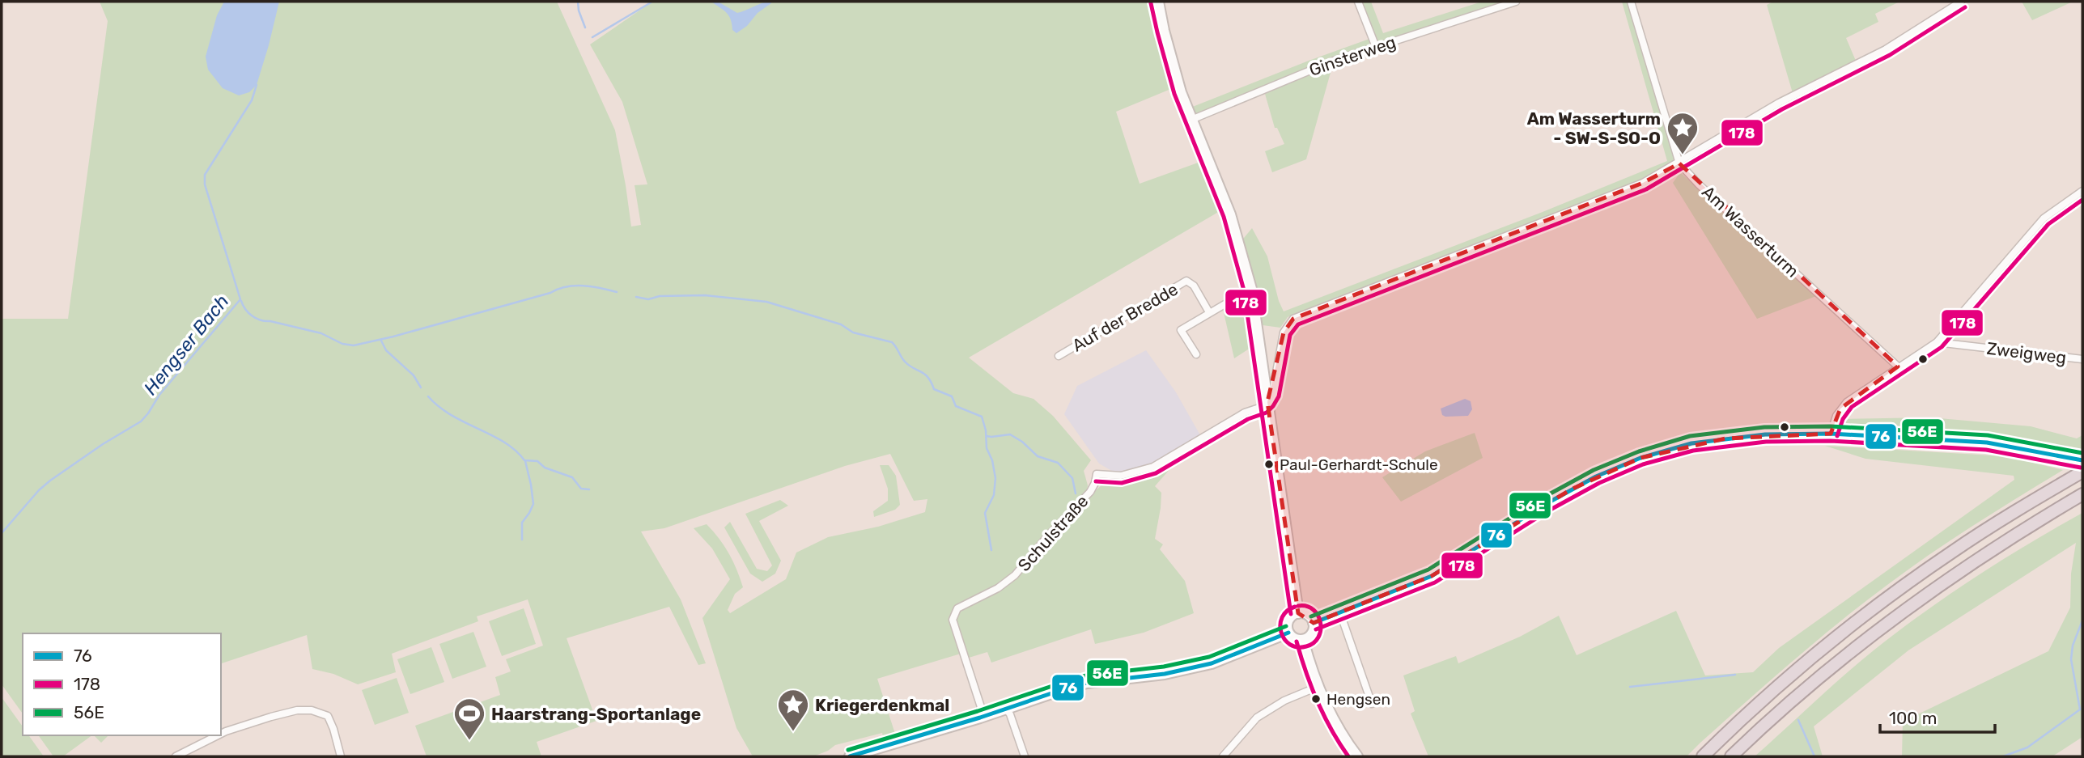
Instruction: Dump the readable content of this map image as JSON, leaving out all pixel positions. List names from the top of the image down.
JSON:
{
  "streets": {
    "street": [
      "Ginsterweg",
      "Am Wasserturm",
      "Auf der Bredde",
      "Zweigweg",
      "Schulstraße"
    ]
  },
  "water": ["Hengser Bach"],
  "places": {
    "place": ["Am Wasserturm - SW-S-SO-O", "Kriegerdenkmal"],
    "other": ["Paul-Gerhardt-Schule", "Hengsen"],
    "sports": ["Haarstrang-Sportanlage"]
  },
  "lines": ["transit line 178", "transit line 56E", "transit line 76"],
  "legend": ["76", "178", "56E"],
  "scale_bar": "100 m"
}
